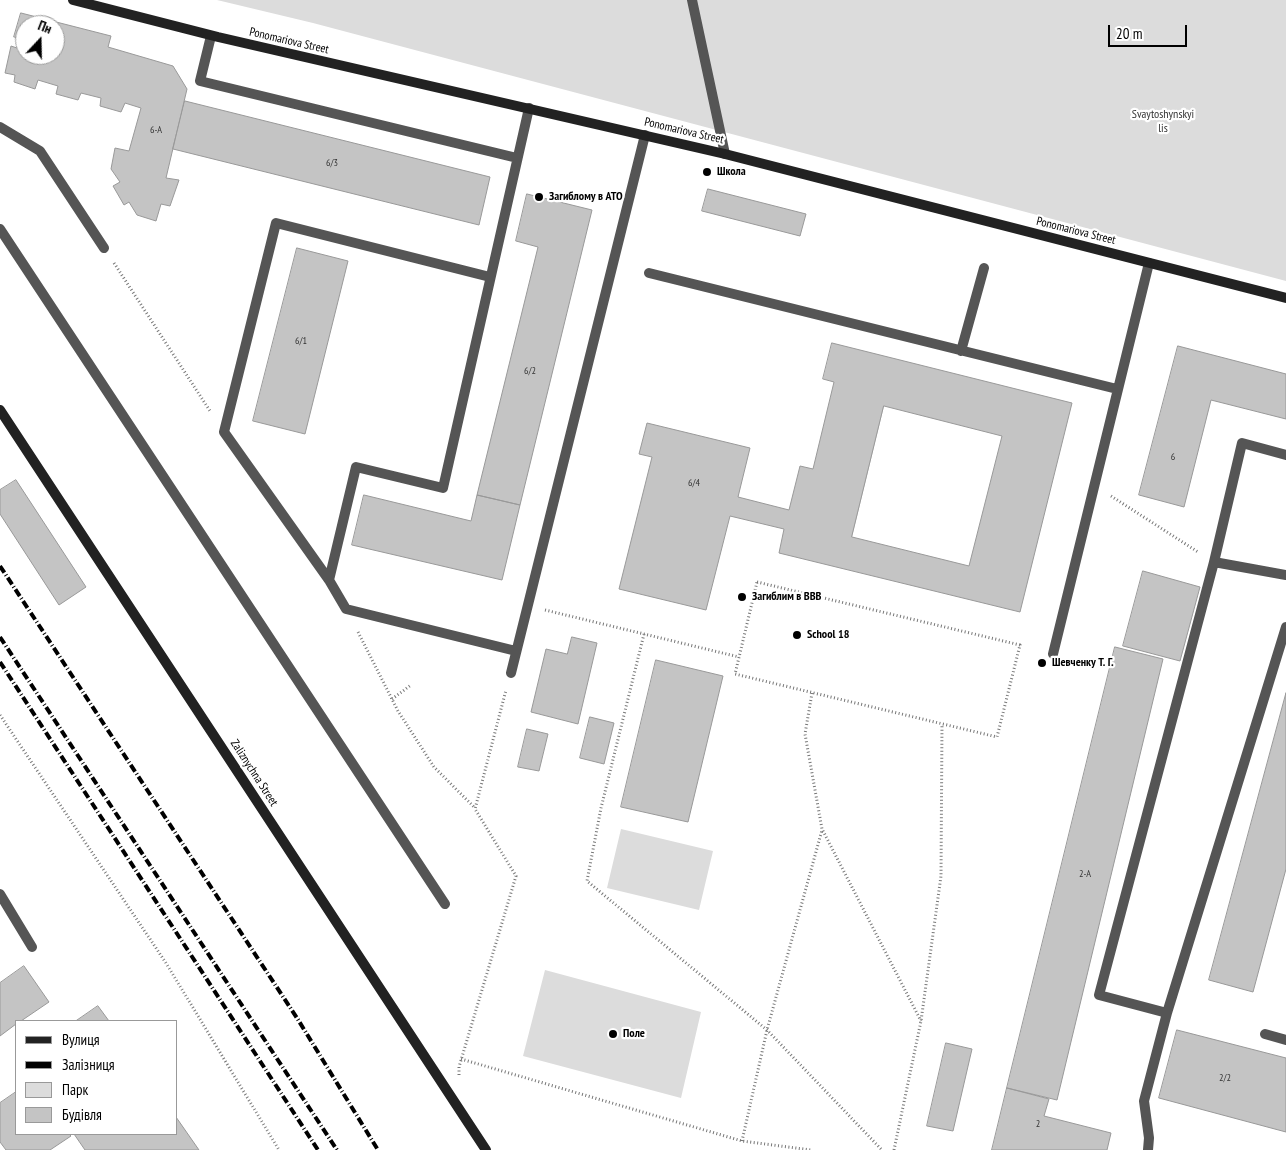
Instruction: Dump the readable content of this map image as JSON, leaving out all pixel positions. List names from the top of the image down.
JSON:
{
  "streets": {
    "street": ["Ponomariova Street", "Zaliznychna Street"]
  },
  "parks": ["Svaytoshynskyi lis"],
  "places": [
    "Школа",
    "Загиблому в АТО",
    "Загиблим в ВВВ",
    "School 18",
    "Шевченку Т. Г.",
    "Поле"
  ],
  "house_numbers": [
    "6-А",
    "6/3",
    "6/1",
    "6/2",
    "6",
    "6/4",
    "2-А",
    "2/2",
    "2"
  ],
  "legend": [
    "Вулиця",
    "Залізниця",
    "Парк",
    "Будівля"
  ],
  "scale_bar": "20 m",
  "north": "top"
}
